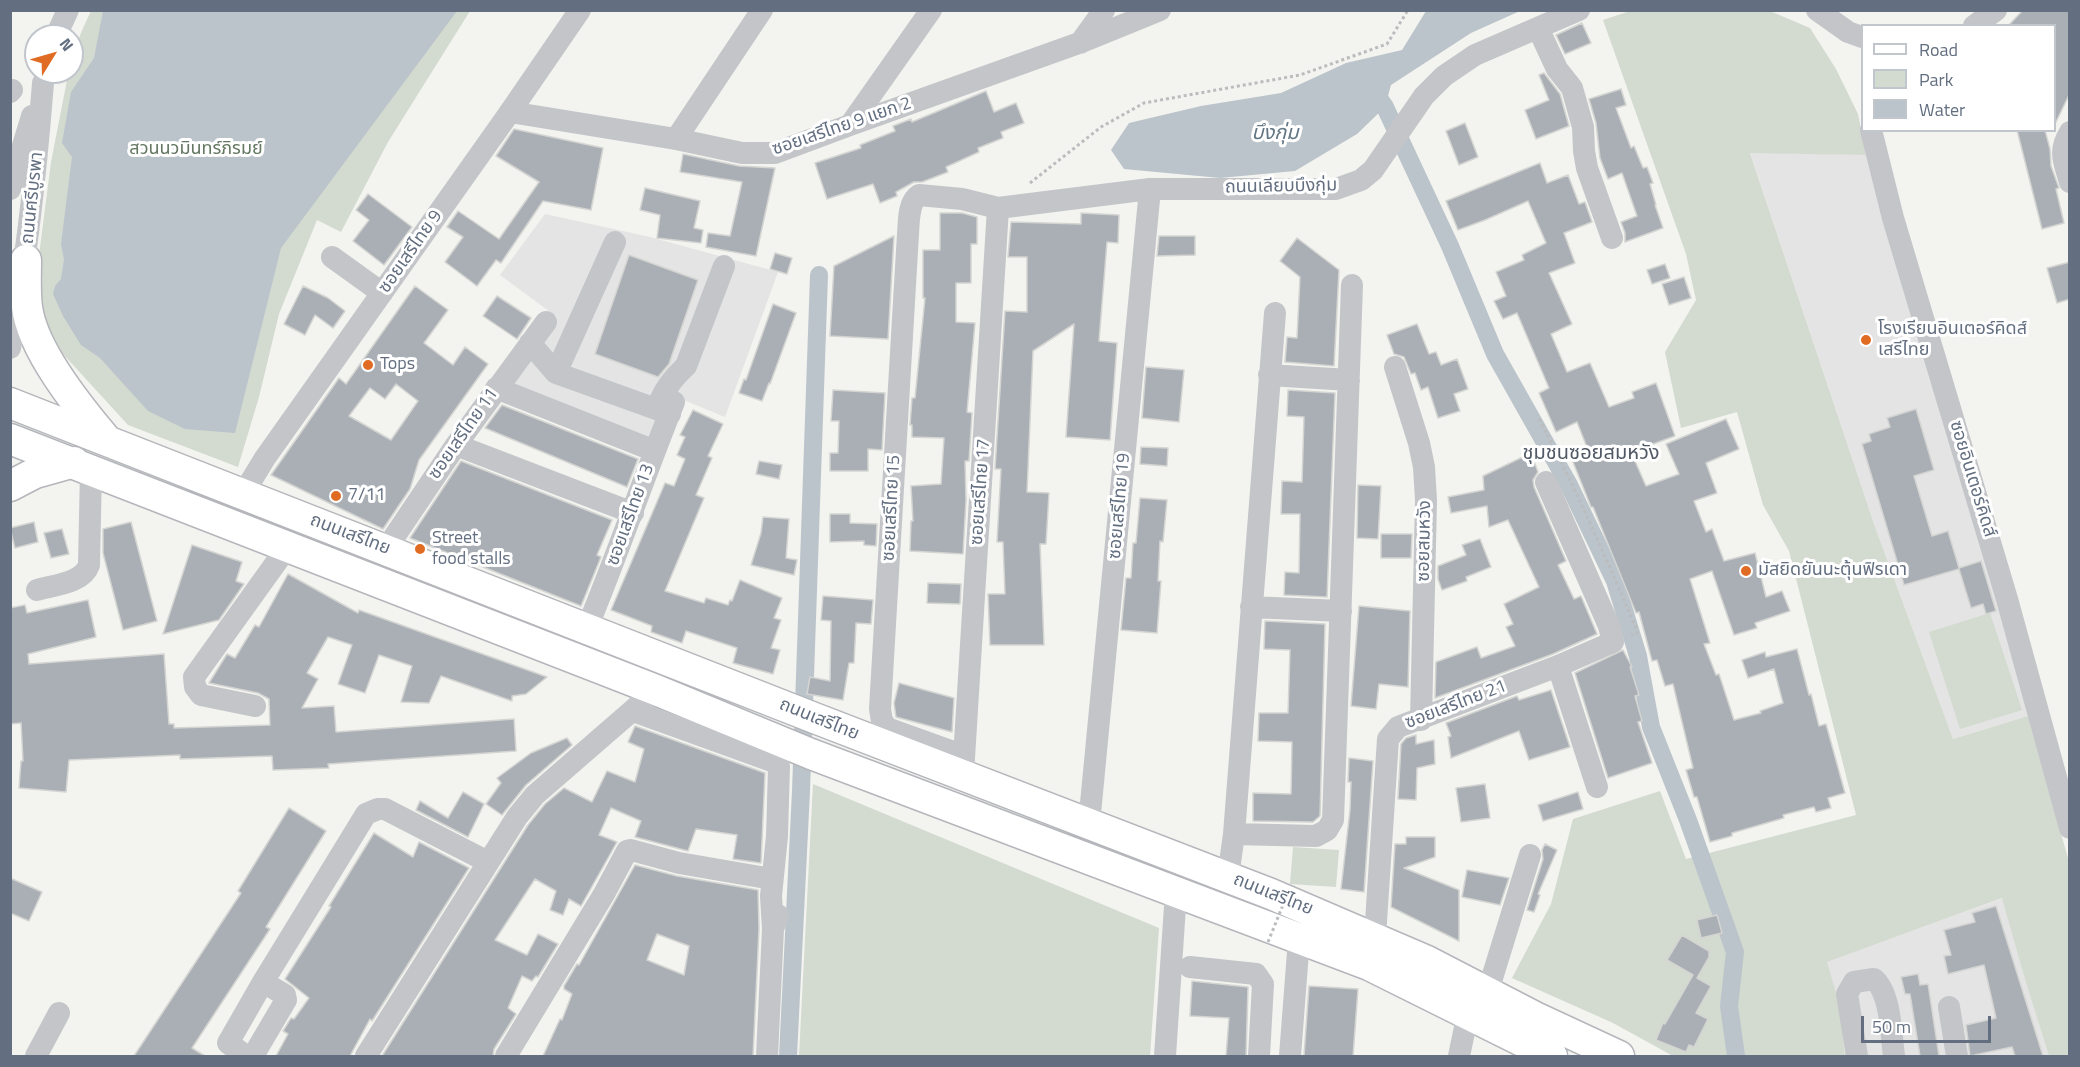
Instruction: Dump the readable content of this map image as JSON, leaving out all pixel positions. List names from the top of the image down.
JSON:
{
  "streets": {
    "main road": ["ถนนเสรีไทย"],
    "street": [
      "ซอยเสรีไทย 9 แยก 2",
      "ถนนเลียบบึงกุ่ม",
      "ถนนศรีบูรพา",
      "ซอยเสรีไทย 9",
      "ซอยเสรีไทย 11",
      "ซอยอินเตอร์คิดส์",
      "ซอยเสรีไทย 17",
      "ซอยเสรีไทย 19",
      "ซอยเสรีไทย 15",
      "ซอยเสรีไทย 13",
      "ซอยสมหวัง",
      "ซอยเสรีไทย 21"
    ]
  },
  "crossings": [
    ["ซอยเสรีไทย 9 แยก 2", "ซอยเสรีไทย 9"],
    ["ถนนเลียบบึงกุ่ม", "ซอยเสรีไทย 17"],
    ["ถนนเลียบบึงกุ่ม", "ซอยเสรีไทย 19"],
    ["ถนนเลียบบึงกุ่ม", "ซอยเสรีไทย 15"],
    ["ซอยเสรีไทย 9", "ถนนเสรีไทย"],
    ["ซอยเสรีไทย 11", "ถนนเสรีไทย"],
    ["ซอยเสรีไทย 17", "ซอยเสรีไทย 15"],
    ["ซอยเสรีไทย 17", "ถนนเสรีไทย"],
    ["ซอยเสรีไทย 19", "ถนนเสรีไทย"],
    ["ซอยเสรีไทย 15", "ถนนเสรีไทย"],
    ["ซอยเสรีไทย 13", "ถนนเสรีไทย"],
    ["ถนนเสรีไทย", "ซอยเสรีไทย 21"],
    ["ซอยสมหวัง", "ซอยเสรีไทย 21"]
  ],
  "districts": ["ชุมชนซอยสมหวัง"],
  "water": ["บึงกุ่ม"],
  "parks": ["สวนนวมินทร์ภิรมย์"],
  "places": [
    "โรงเรียนอินเตอร์คิดส์ เสรีไทย",
    "Tops",
    "7/11",
    "Street food stalls",
    "มัสยิดยันนะตุ้นฟิรเดา"
  ],
  "legend": ["Road", "Park", "Water"],
  "scale_bar": "50 m",
  "north": "top right"
}
